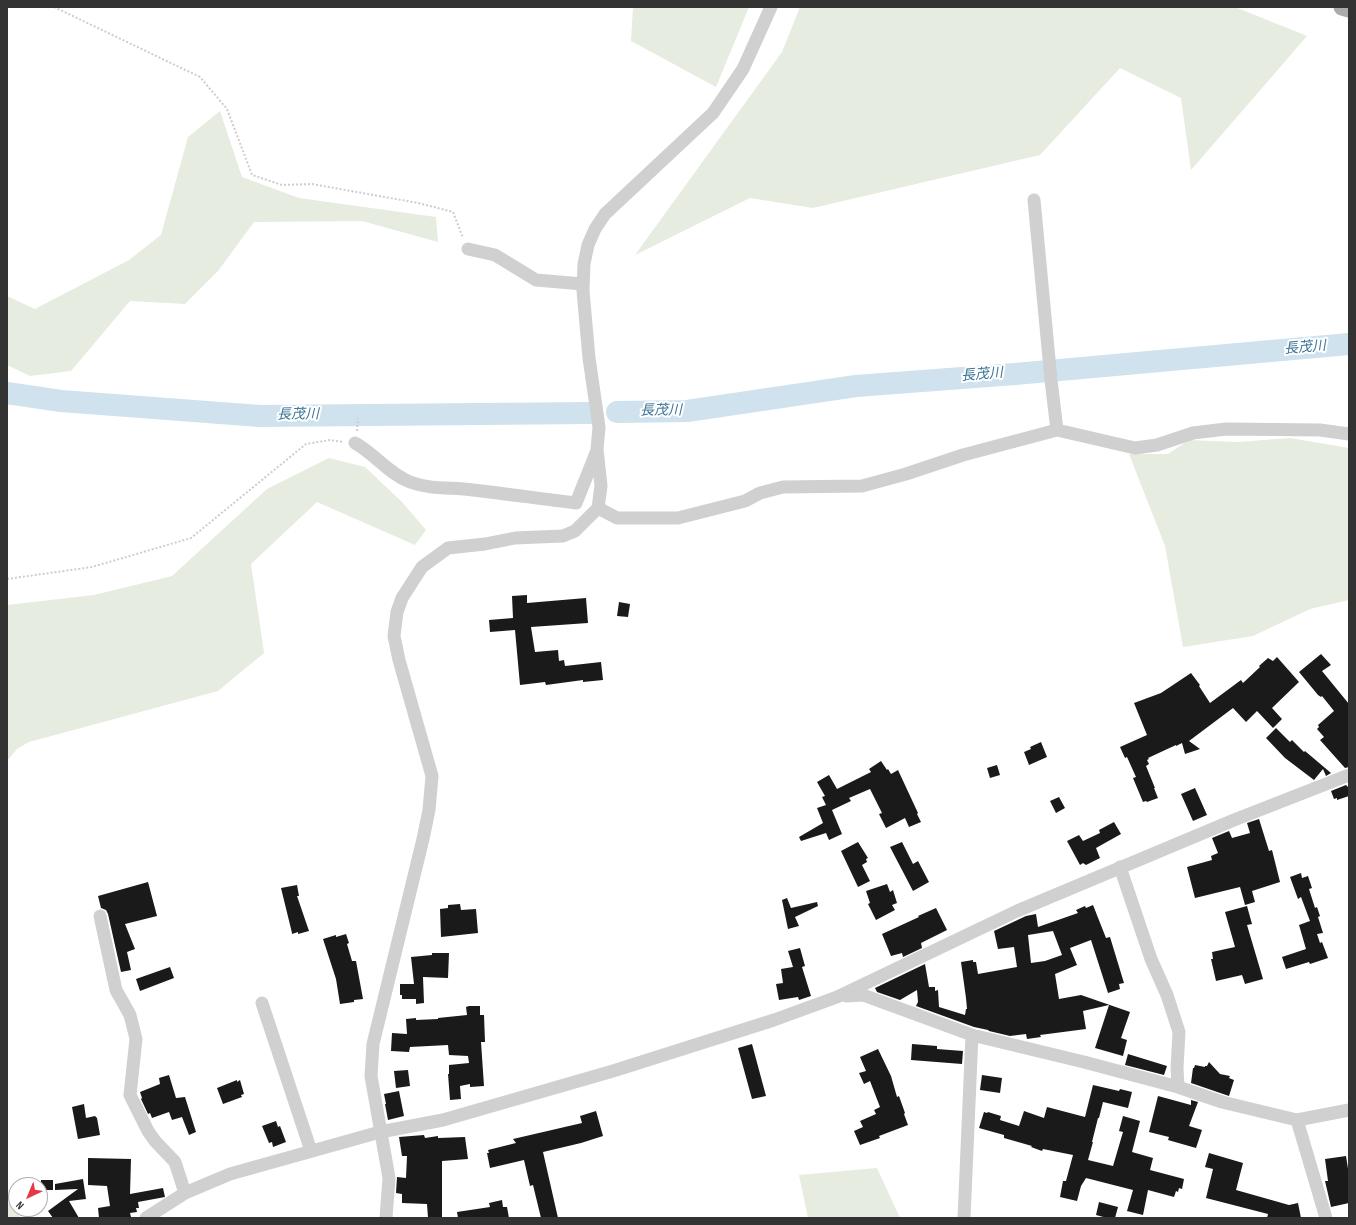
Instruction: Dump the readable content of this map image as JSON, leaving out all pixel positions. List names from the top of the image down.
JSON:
{
  "water": ["長茂川"],
  "north": "bottom left"
}
